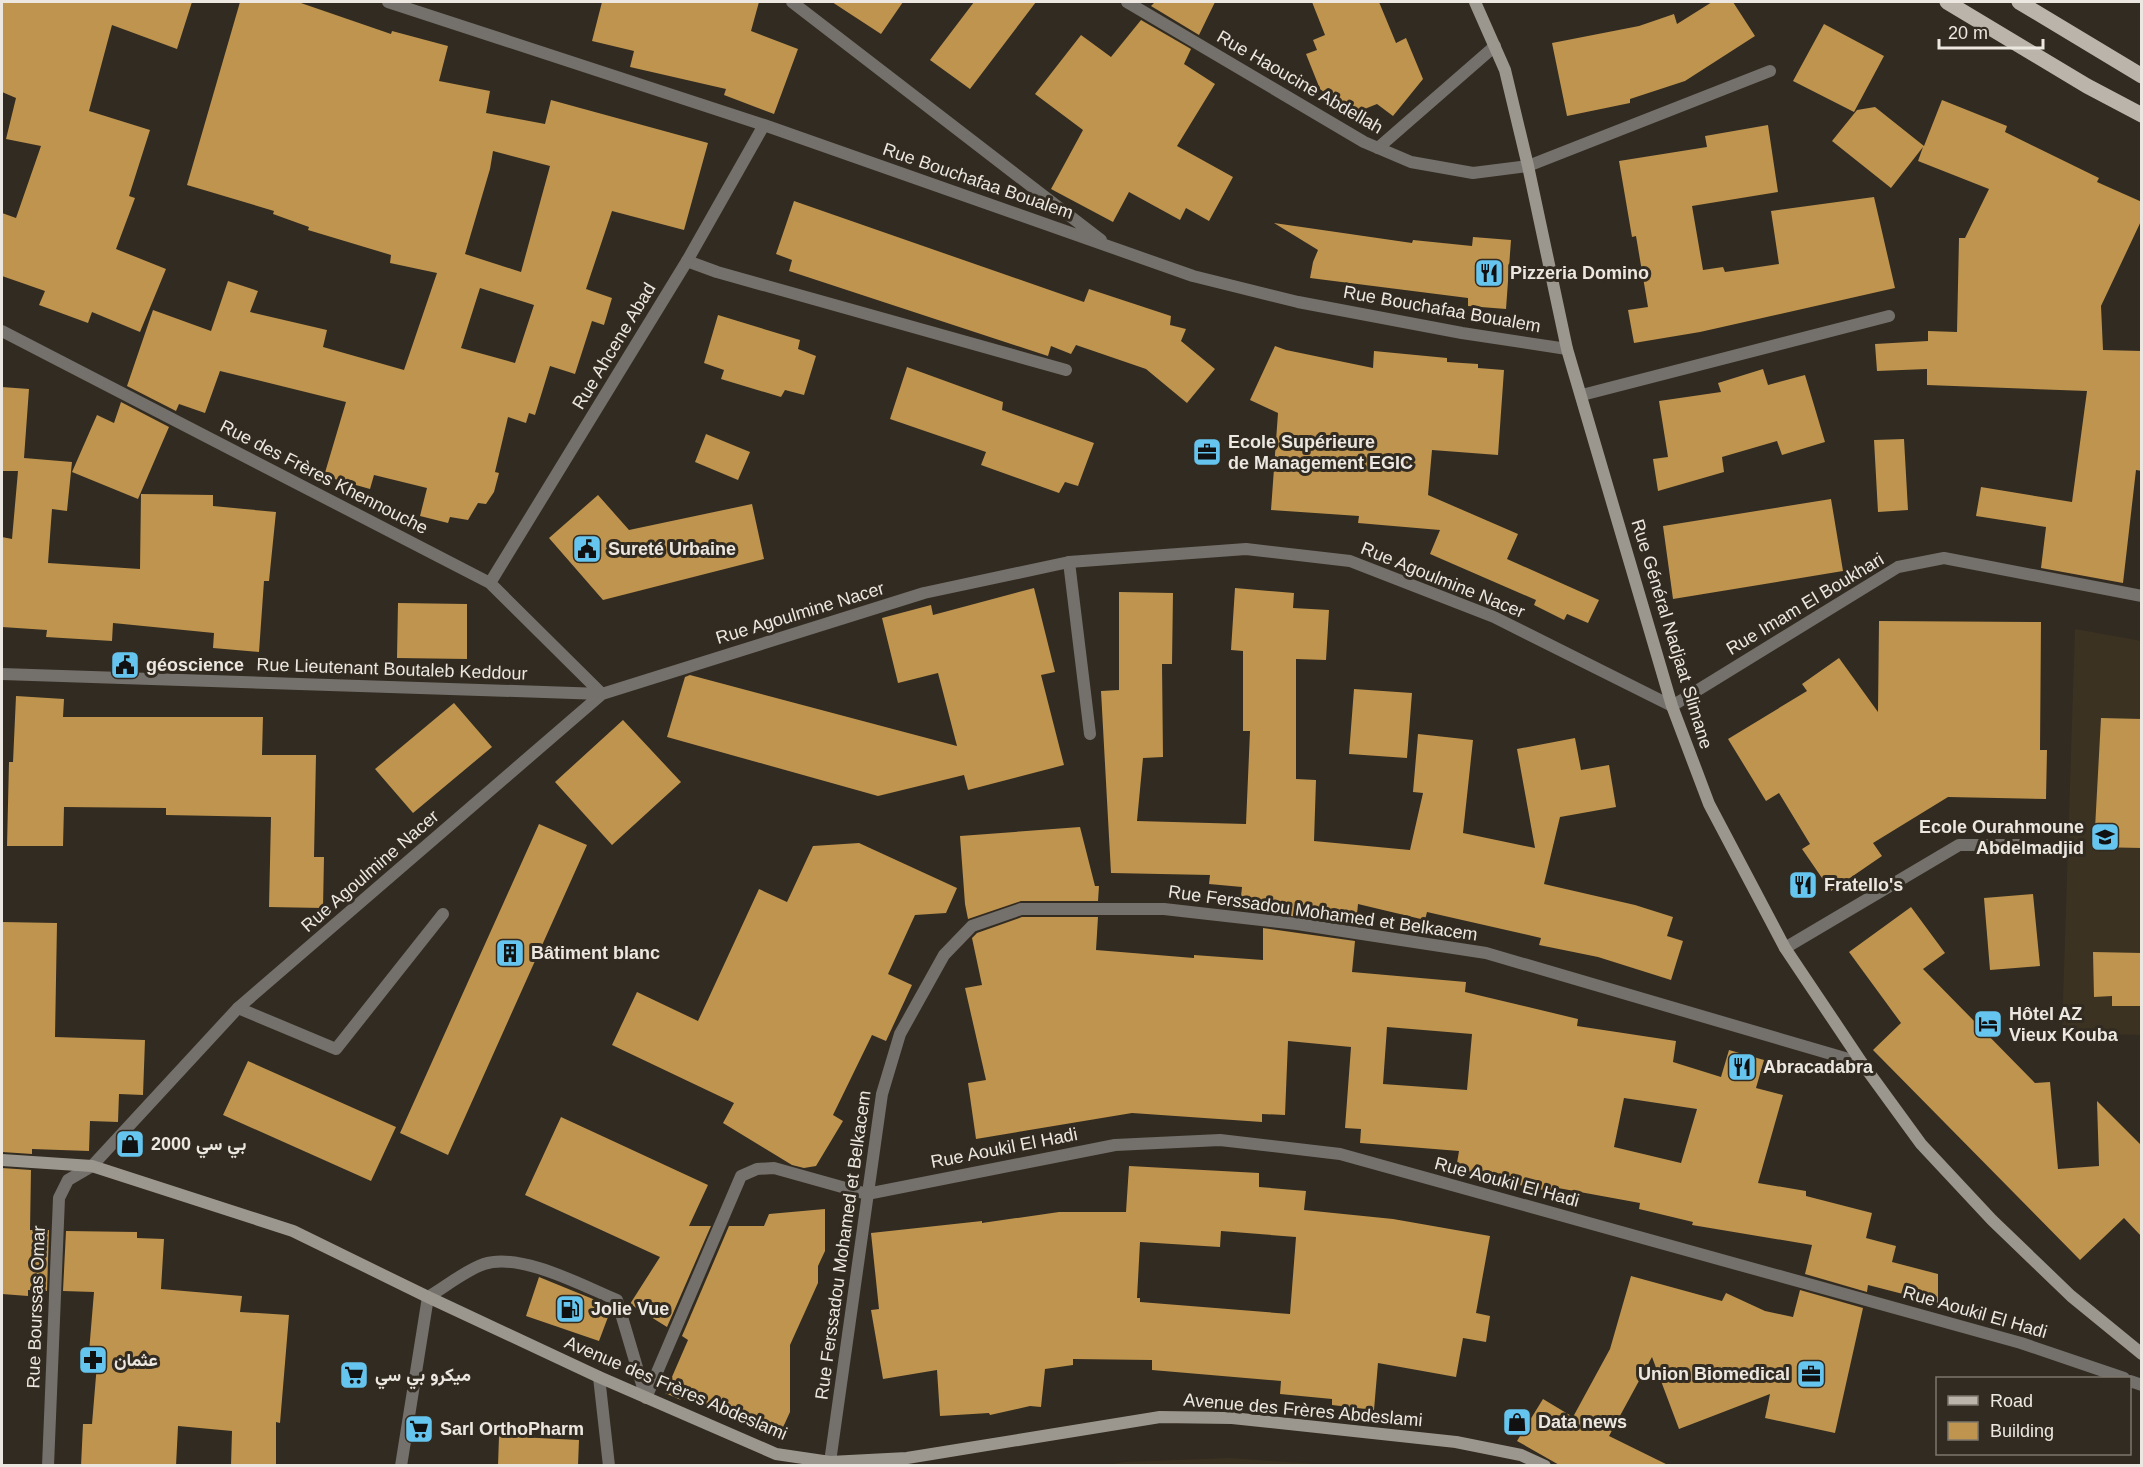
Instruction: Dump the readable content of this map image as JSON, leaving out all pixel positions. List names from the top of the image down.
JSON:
{
  "streets": {
    "main road": ["Rue Général Nadjaat Slimane", "Avenue des Frères Abdeslami"],
    "street": [
      "Rue Haoucine Abdellah",
      "Rue Bouchafaa Boualem",
      "Rue Ahcene Abad",
      "Rue des Frères Khennouche",
      "Rue Agoulmine Nacer",
      "Rue Imam El Boukhari",
      "Rue Lieutenant Boutaleb Keddour",
      "Rue Ferssadou Mohamed et Belkacem",
      "Rue Aoukil El Hadi",
      "Rue Bourssas Omar"
    ]
  },
  "crossings": [
    ["Rue Haoucine Abdellah", "Rue Général Nadjaat Slimane"],
    ["Rue Bouchafaa Boualem", "Rue Ahcene Abad"],
    ["Rue Bouchafaa Boualem", "Rue Général Nadjaat Slimane"],
    ["Rue Ahcene Abad", "Rue des Frères Khennouche"],
    ["Rue des Frères Khennouche", "Rue Agoulmine Nacer"],
    ["Rue des Frères Khennouche", "Rue Lieutenant Boutaleb Keddour"],
    ["Rue Agoulmine Nacer", "Rue Imam El Boukhari"],
    ["Rue Agoulmine Nacer", "Rue Général Nadjaat Slimane"],
    ["Rue Agoulmine Nacer", "Rue Lieutenant Boutaleb Keddour"],
    ["Rue Agoulmine Nacer", "Rue Bourssas Omar"],
    ["Rue Agoulmine Nacer", "Avenue des Frères Abdeslami"],
    ["Rue Imam El Boukhari", "Rue Général Nadjaat Slimane"],
    ["Rue Général Nadjaat Slimane", "Rue Ferssadou Mohamed et Belkacem"],
    ["Rue Ferssadou Mohamed et Belkacem", "Rue Aoukil El Hadi"],
    ["Rue Ferssadou Mohamed et Belkacem", "Avenue des Frères Abdeslami"],
    ["Rue Bourssas Omar", "Avenue des Frères Abdeslami"]
  ],
  "places": {
    "restaurant": ["Pizzeria Domino", "Fratello's", "Abracadabra"],
    "office": ["Ecole Supérieure de Management EGIC", "Union Biomedical"],
    "public building": ["Sureté Urbaine", "géoscience"],
    "school or university": ["Ecole Ourahmoune Abdelmadjid"],
    "building": ["Bâtiment blanc"],
    "hotel": ["Hôtel AZ Vieux Kouba"],
    "shop": ["بي سي 2000", "Data news"],
    "fuel station": ["Jolie Vue"],
    "pharmacy": ["عثمان"],
    "supermarket": ["ميكرو بي سي", "Sarl OrthoPharm"]
  },
  "legend": ["Road", "Building"],
  "scale_bar": "20 m"
}
